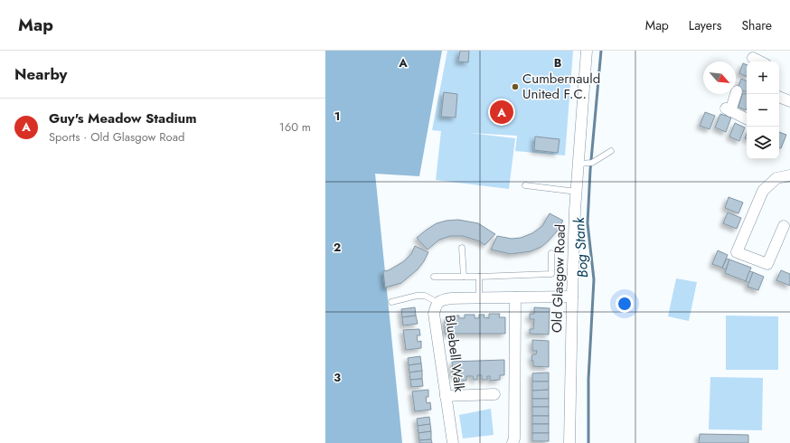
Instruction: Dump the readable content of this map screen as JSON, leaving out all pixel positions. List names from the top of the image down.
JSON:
{
  "streets": {
    "street": ["Old Glasgow Road", "Bluebell Walk"]
  },
  "crossings": [
    ["Old Glasgow Road", "Bluebell Walk"]
  ],
  "water": ["Bog Stank"],
  "places": ["Cumbernauld United F.C."],
  "north": "bottom right",
  "page": {
    "header": "Map",
    "nav": ["Map", "Layers", "Share"],
    "heading": "Nearby",
    "map_buttons": ["+", "−"],
    "list": [
      {
        "mark": "A",
        "name": "Guy's Meadow Stadium",
        "note": "Sports · Old Glasgow Road",
        "value": "160 m"
      }
    ],
    "pins": "A"
  },
  "grid": {
    "columns": ["A", "B"],
    "rows": ["1", "2", "3"]
  }
}
